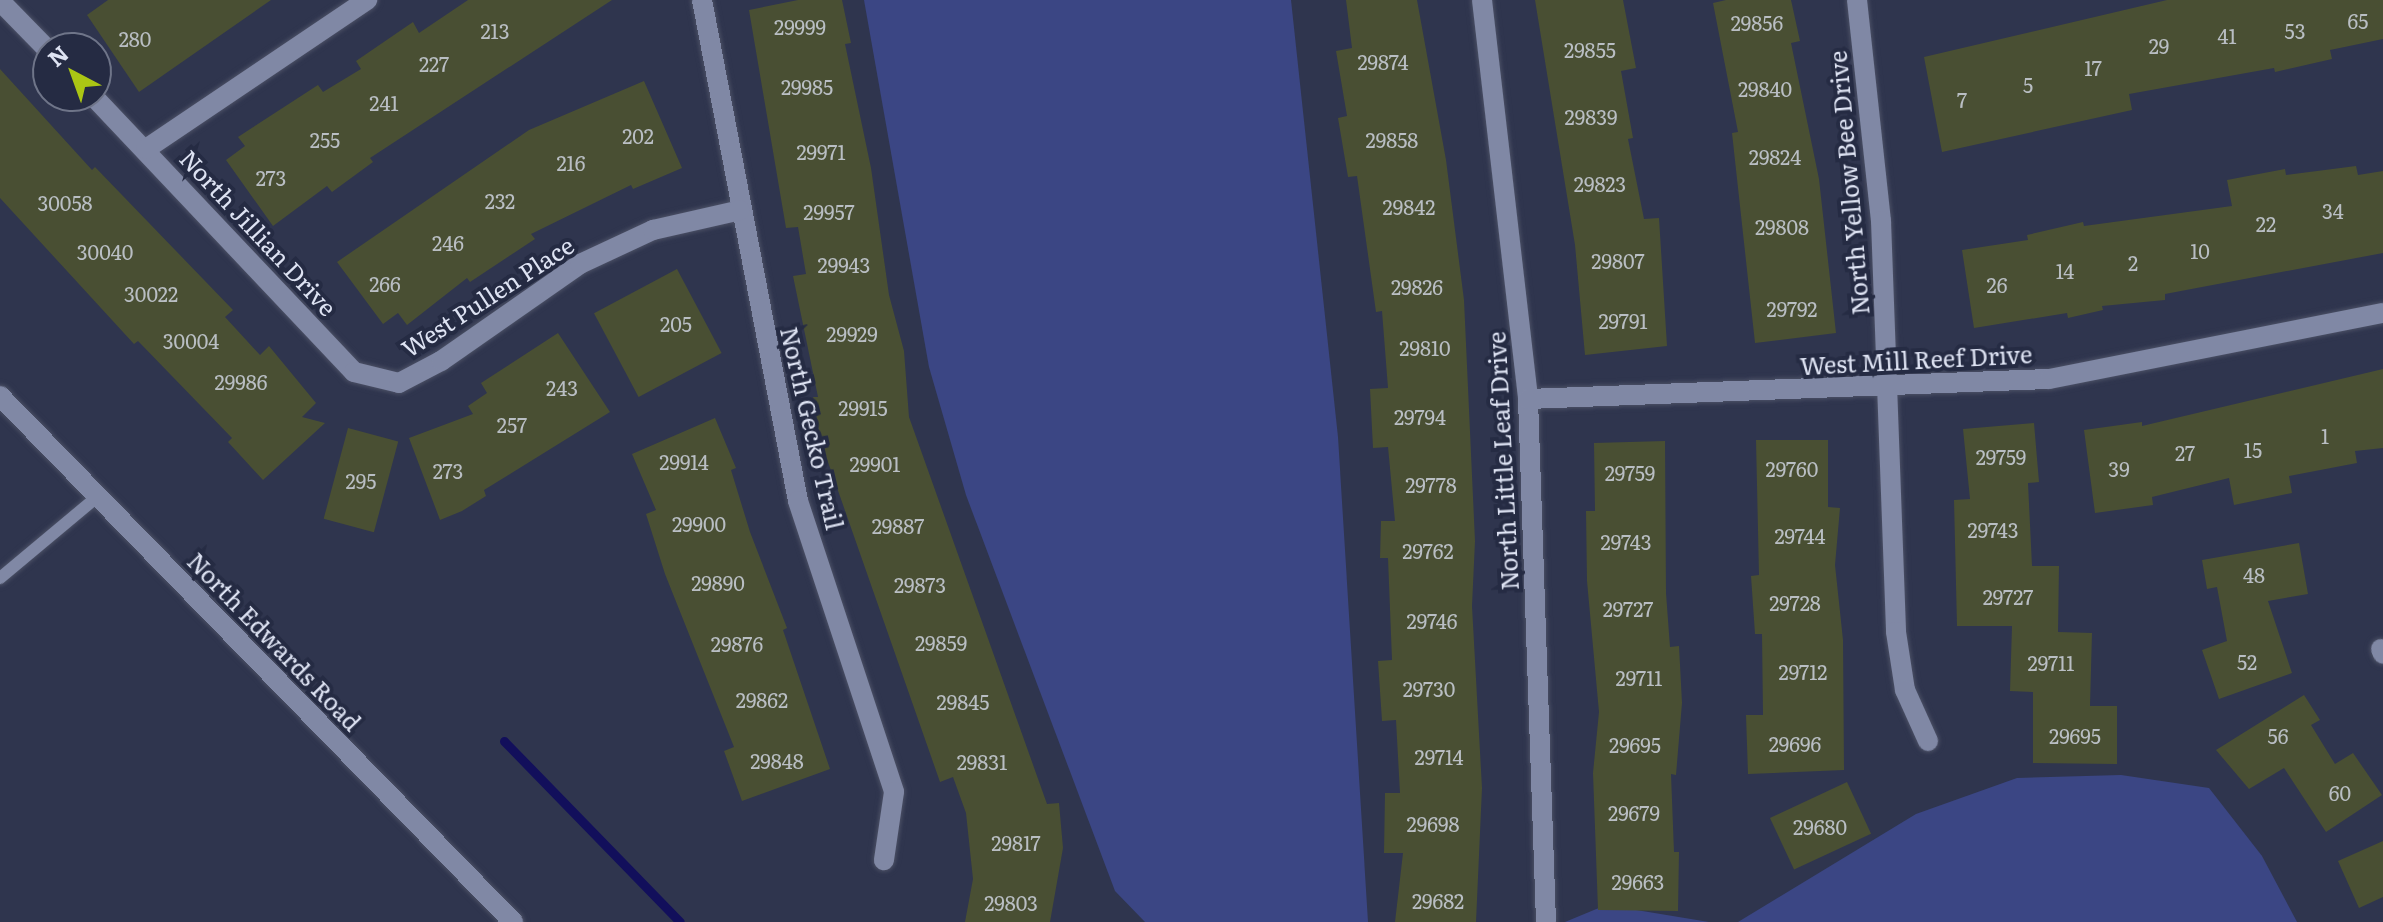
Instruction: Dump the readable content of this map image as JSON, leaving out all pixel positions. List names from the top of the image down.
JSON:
{
  "streets": {
    "street": [
      "North Yellow Bee Drive",
      "North Jillian Drive",
      "West Pullen Place",
      "West Mill Reef Drive",
      "North Gecko Trail",
      "North Little Leaf Drive",
      "North Edwards Road"
    ]
  },
  "crossings": [
    ["North Yellow Bee Drive", "West Mill Reef Drive"],
    ["North Jillian Drive", "West Pullen Place"],
    ["West Pullen Place", "North Gecko Trail"],
    ["West Mill Reef Drive", "North Little Leaf Drive"]
  ],
  "house_numbers": [
    "65",
    "29856",
    "29999",
    "213",
    "53",
    "41",
    "280",
    "29",
    "29855",
    "29874",
    "227",
    "17",
    "5",
    "29985",
    "29840",
    "7",
    "241",
    "29839",
    "202",
    "255",
    "29858",
    "29971",
    "29824",
    "216",
    "273",
    "29823",
    "232",
    "30058",
    "29842",
    "34",
    "29957",
    "22",
    "29808",
    "246",
    "10",
    "30040",
    "29807",
    "2",
    "29943",
    "14",
    "266",
    "26",
    "29826",
    "30022",
    "29792",
    "29791",
    "205",
    "29929",
    "30004",
    "29810",
    "29986",
    "243",
    "29915",
    "29794",
    "257",
    "1",
    "15",
    "27",
    "29759",
    "29914",
    "29901",
    "29760",
    "39",
    "273",
    "29759",
    "295",
    "29778",
    "29900",
    "29887",
    "29743",
    "29744",
    "29743",
    "29762",
    "48",
    "29890",
    "29873",
    "29727",
    "29728",
    "29727",
    "29746",
    "29859",
    "29876",
    "52",
    "29711",
    "29712",
    "29711",
    "29730",
    "29862",
    "29845",
    "29695",
    "56",
    "29696",
    "29695",
    "29714",
    "29848",
    "29831",
    "60",
    "29679",
    "29698",
    "29680",
    "29817",
    "29663",
    "29682",
    "29803"
  ],
  "north": "top left"
}
